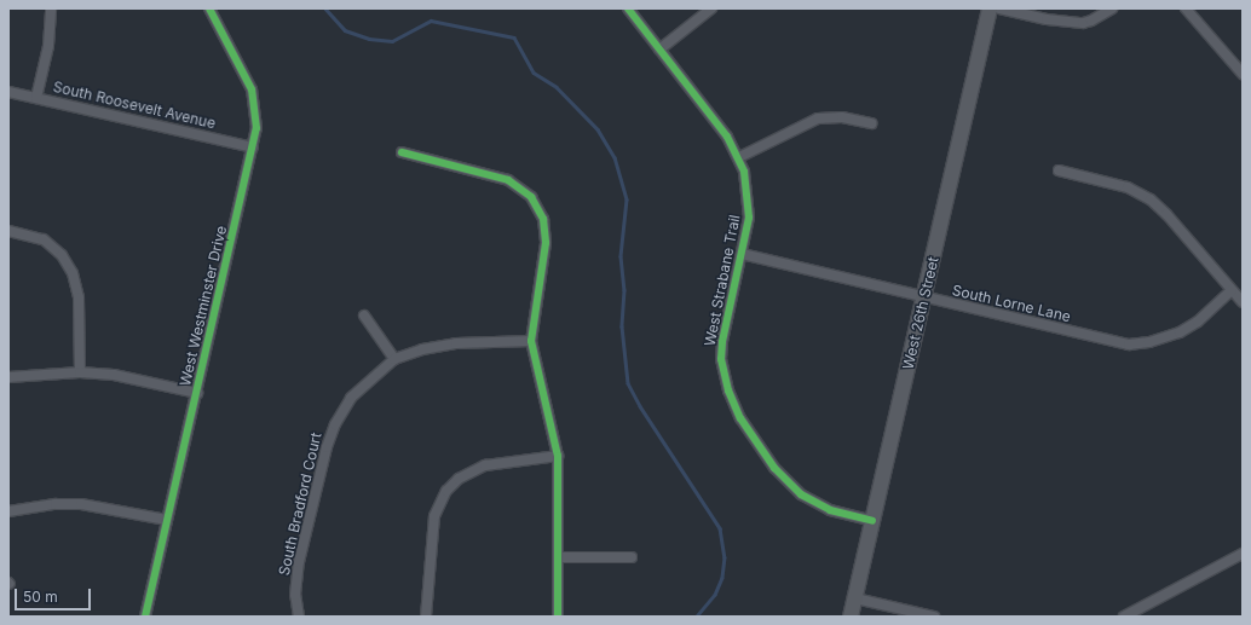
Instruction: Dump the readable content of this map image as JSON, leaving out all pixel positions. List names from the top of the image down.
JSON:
{
  "streets": {
    "main road": ["West 26th Street"],
    "street": [
      "South Roosevelt Avenue",
      "West Strabane Trail",
      "South Lorne Lane",
      "West Westminster Drive",
      "South Bradford Court"
    ]
  },
  "crossings": [
    ["South Roosevelt Avenue", "West Westminster Drive"],
    ["West Strabane Trail", "South Lorne Lane"],
    ["West Strabane Trail", "West 26th Street"],
    ["South Lorne Lane", "West 26th Street"]
  ],
  "scale_bar": "50 m"
}
